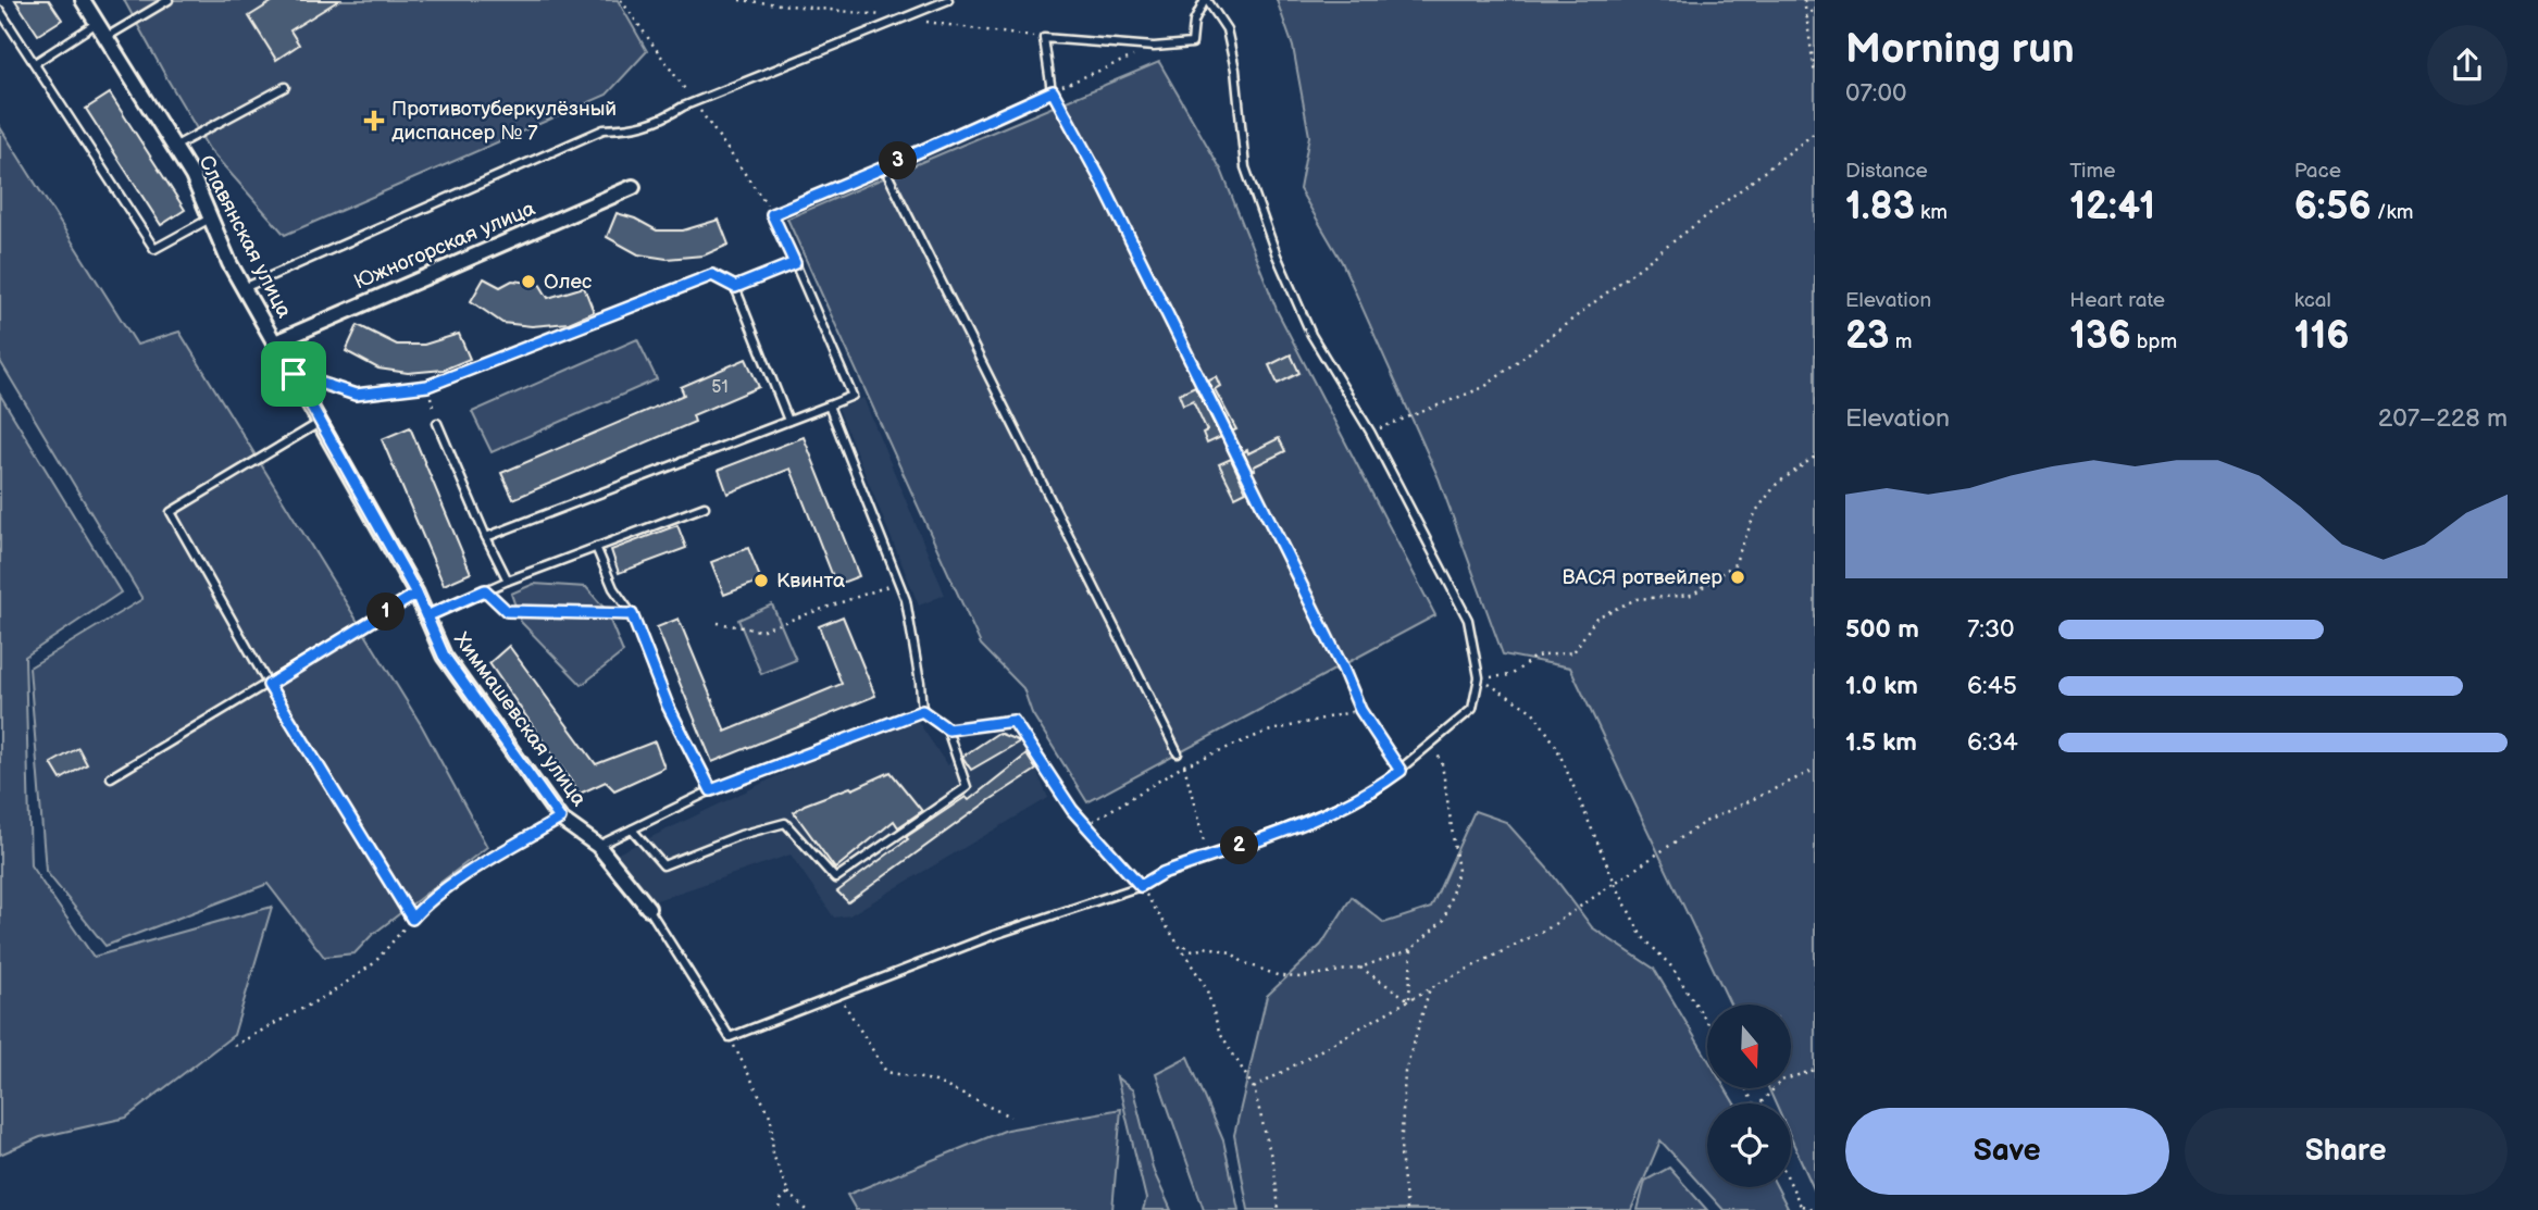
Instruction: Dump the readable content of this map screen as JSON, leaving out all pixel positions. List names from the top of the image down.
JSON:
{
  "streets": {
    "street": ["Славянская улица", "Южногорская улица", "Химмашевская улица"]
  },
  "crossings": [
    ["Славянская улица", "Южногорская улица"],
    ["Славянская улица", "Химмашевская улица"]
  ],
  "places": {
    "health": ["Противотуберкулёзный диспансер № 7"],
    "other": ["Олес", "ВАСЯ ротвейлер", "Квинта"]
  },
  "house_numbers": ["51"],
  "north": "bottom",
  "page": {
    "heading": ["Morning run", "07:00"],
    "stats": [
      ["Distance", "1.83 km"],
      ["Time", "12:41"],
      ["Pace", "6:56 /km"],
      ["Elevation", "23 m"],
      ["Heart rate", "136 bpm"],
      ["kcal", "116"]
    ],
    "pins": ["3", "1", "2"],
    "chart": ["Elevation", "207–228 m"],
    "list": [
      {
        "name": "500 m",
        "note": "7:30"
      },
      {
        "name": "1.0 km",
        "note": "6:45"
      },
      {
        "name": "1.5 km",
        "note": "6:34"
      }
    ],
    "buttons": ["Save", "Share"]
  }
}
